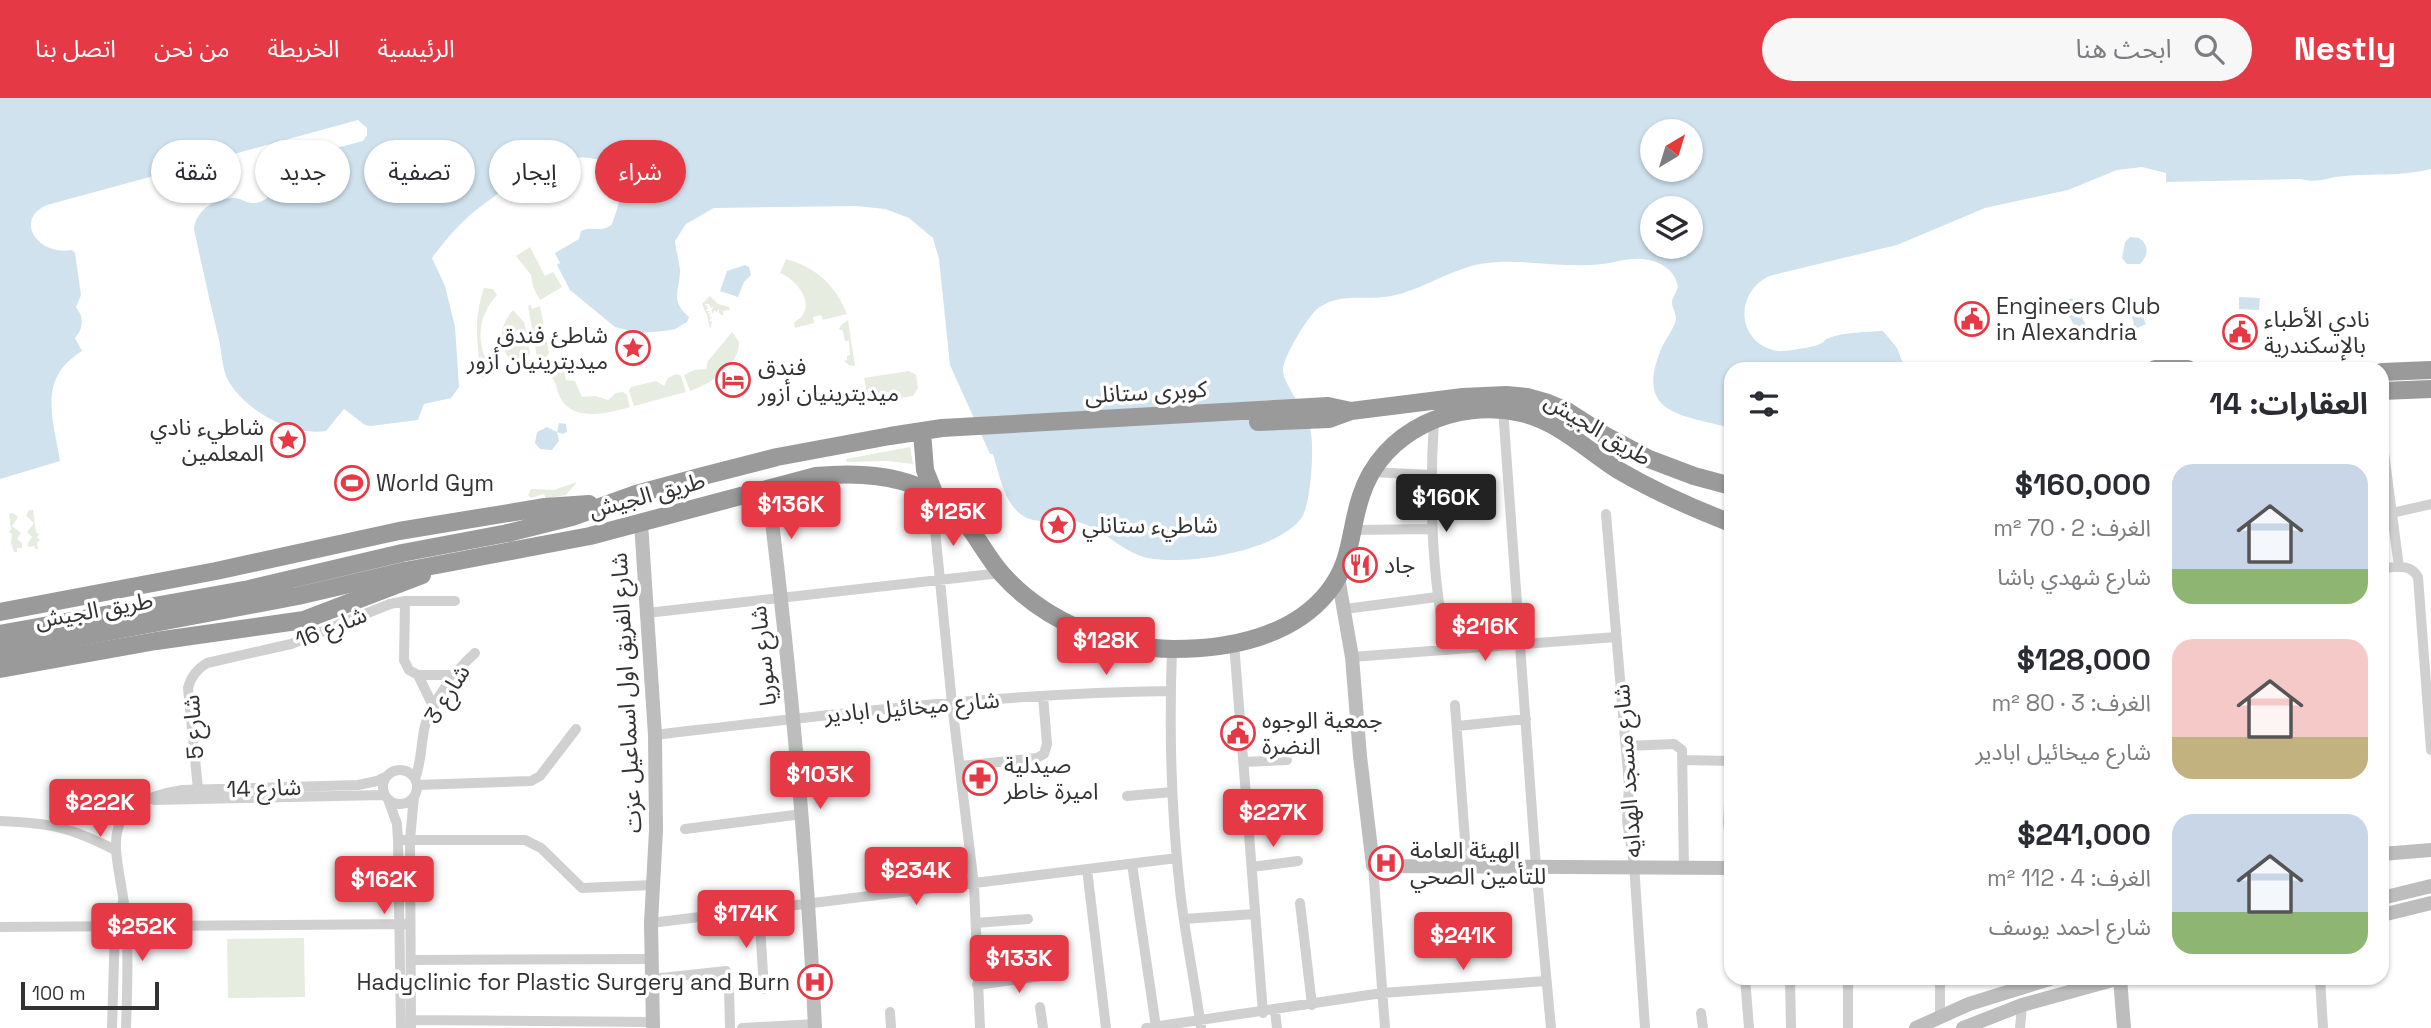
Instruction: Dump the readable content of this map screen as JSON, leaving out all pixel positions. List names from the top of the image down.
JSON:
{
  "streets": {
    "highway": ["كوبرى ستانلى", "طريق الجيش"],
    "street": [
      "شارع 16",
      "شارع سوريا",
      "شارع الفريق اول اسماعيل عزت",
      "شارع 3",
      "شارع ميخائيل ابادير",
      "شارع 5",
      "شارع مسجد الهدايه",
      "شارع 14"
    ]
  },
  "crossings": [
    ["كوبرى ستانلى", "طريق الجيش"],
    ["طريق الجيش", "شارع سوريا"],
    ["طريق الجيش", "شارع الفريق اول اسماعيل عزت"],
    ["شارع 16", "شارع 5"],
    ["شارع سوريا", "شارع ميخائيل ابادير"],
    ["شارع الفريق اول اسماعيل عزت", "شارع ميخائيل ابادير"],
    ["شارع 3", "شارع 14"],
    ["شارع 5", "شارع 14"]
  ],
  "places": {
    "public building": ["Engineers Club in Alexandria", "نادي الأطباء بالإسكندرية", "جمعية الوجوه النضرة"],
    "place": ["شاطئ فندق ميديترينيان أزور", "شاطيء نادي المعلمين", "شاطيء ستانلي"],
    "hotel": ["فندق ميديترينيان أزور"],
    "sports": ["World Gym"],
    "restaurant": ["جاد"],
    "pharmacy": ["صيدلية اميرة خاطر"],
    "hospital": ["الهيئة العامة للتأمين الصحي", "Hadyclinic for Plastic Surgery and Burn"]
  },
  "scale_bar": "100 m",
  "north": "top right",
  "page": {
    "header": "Nestly",
    "search": "ابحث هنا",
    "nav": [
      "الرئيسية",
      "الخريطة",
      "من نحن",
      "اتصل بنا"
    ],
    "chip": [
      "شراء",
      "إيجار",
      "تصفية",
      "جديد",
      "شقة"
    ],
    "heading": "العقارات: 14",
    "list": [
      {
        "name": "$160,000",
        "note": "الغرف: 2 · 70 m² · شارع شهدي باشا"
      },
      {
        "name": "$128,000",
        "note": "الغرف: 3 · 80 m² · شارع ميخائيل ابادير"
      },
      {
        "name": "$241,000",
        "note": "الغرف: 4 · 112 m² · شارع احمد يوسف"
      }
    ],
    "price": [
      "$160K",
      "$136K",
      "$125K",
      "$216K",
      "$128K",
      "$103K",
      "$222K",
      "$227K",
      "$234K",
      "$162K",
      "$174K",
      "$252K",
      "$241K",
      "$133K"
    ],
    "scale": "100 m"
  }
}
